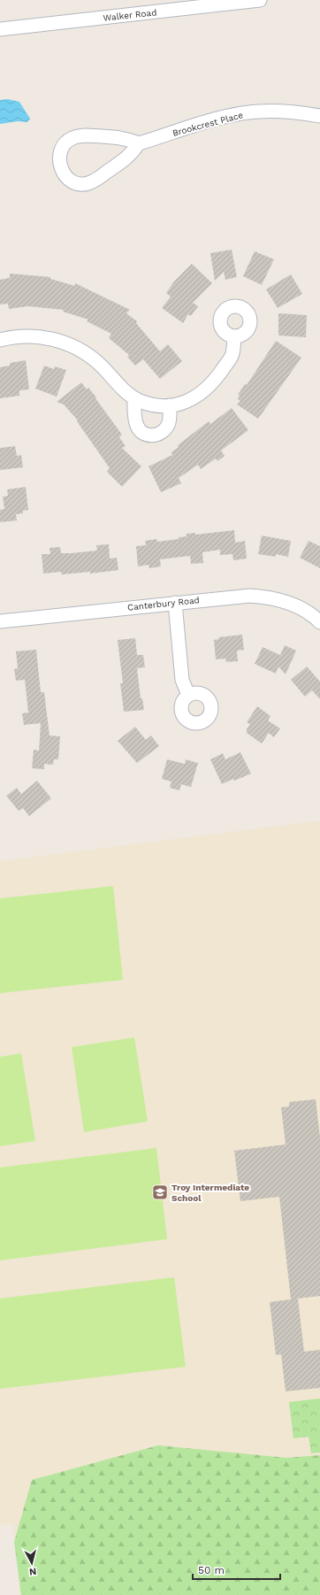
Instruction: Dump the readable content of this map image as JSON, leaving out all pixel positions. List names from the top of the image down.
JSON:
{
  "streets": {
    "street": ["Walker Road", "Brookcrest Place", "Canterbury Road"]
  },
  "places": {
    "school or university": ["Troy Intermediate School"]
  },
  "scale_bar": "50 m",
  "north": "bottom"
}
